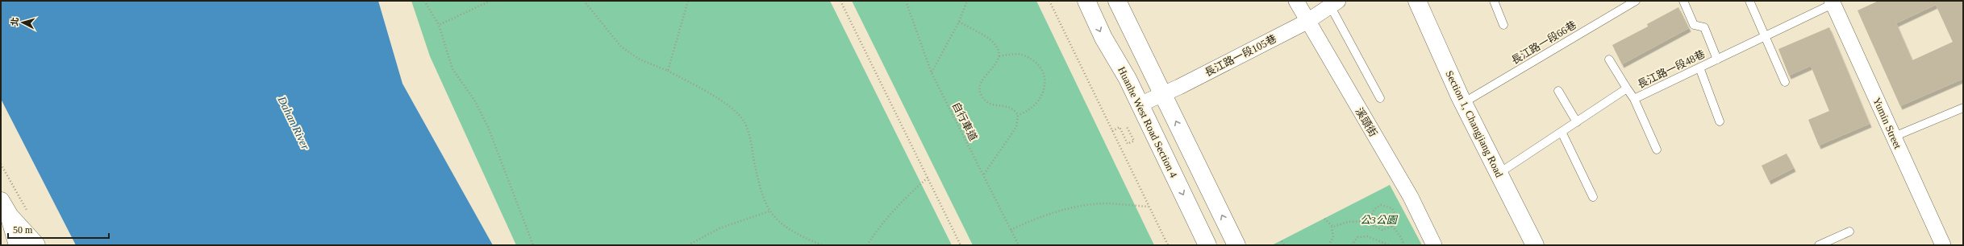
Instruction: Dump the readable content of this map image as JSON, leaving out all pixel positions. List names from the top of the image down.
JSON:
{
  "streets": {
    "street": [
      "長江路一段105巷",
      "Huanhe West Road Section 4",
      "溪頭街",
      "Yumin Street",
      "Section 1, Changjiang Road"
    ],
    "lane": ["長江路一段66巷", "長江路一段48巷"],
    "path": ["自行車道"]
  },
  "crossings": [
    ["長江路一段66巷", "Section 1, Changjiang Road"],
    ["長江路一段105巷", "Huanhe West Road Section 4"],
    ["長江路一段105巷", "溪頭街"],
    ["長江路一段48巷", "Yumin Street"],
    ["長江路一段48巷", "Section 1, Changjiang Road"]
  ],
  "water": ["Dahan River"],
  "parks": ["公3公園"],
  "scale_bar": "50 m",
  "north": "left"
}
